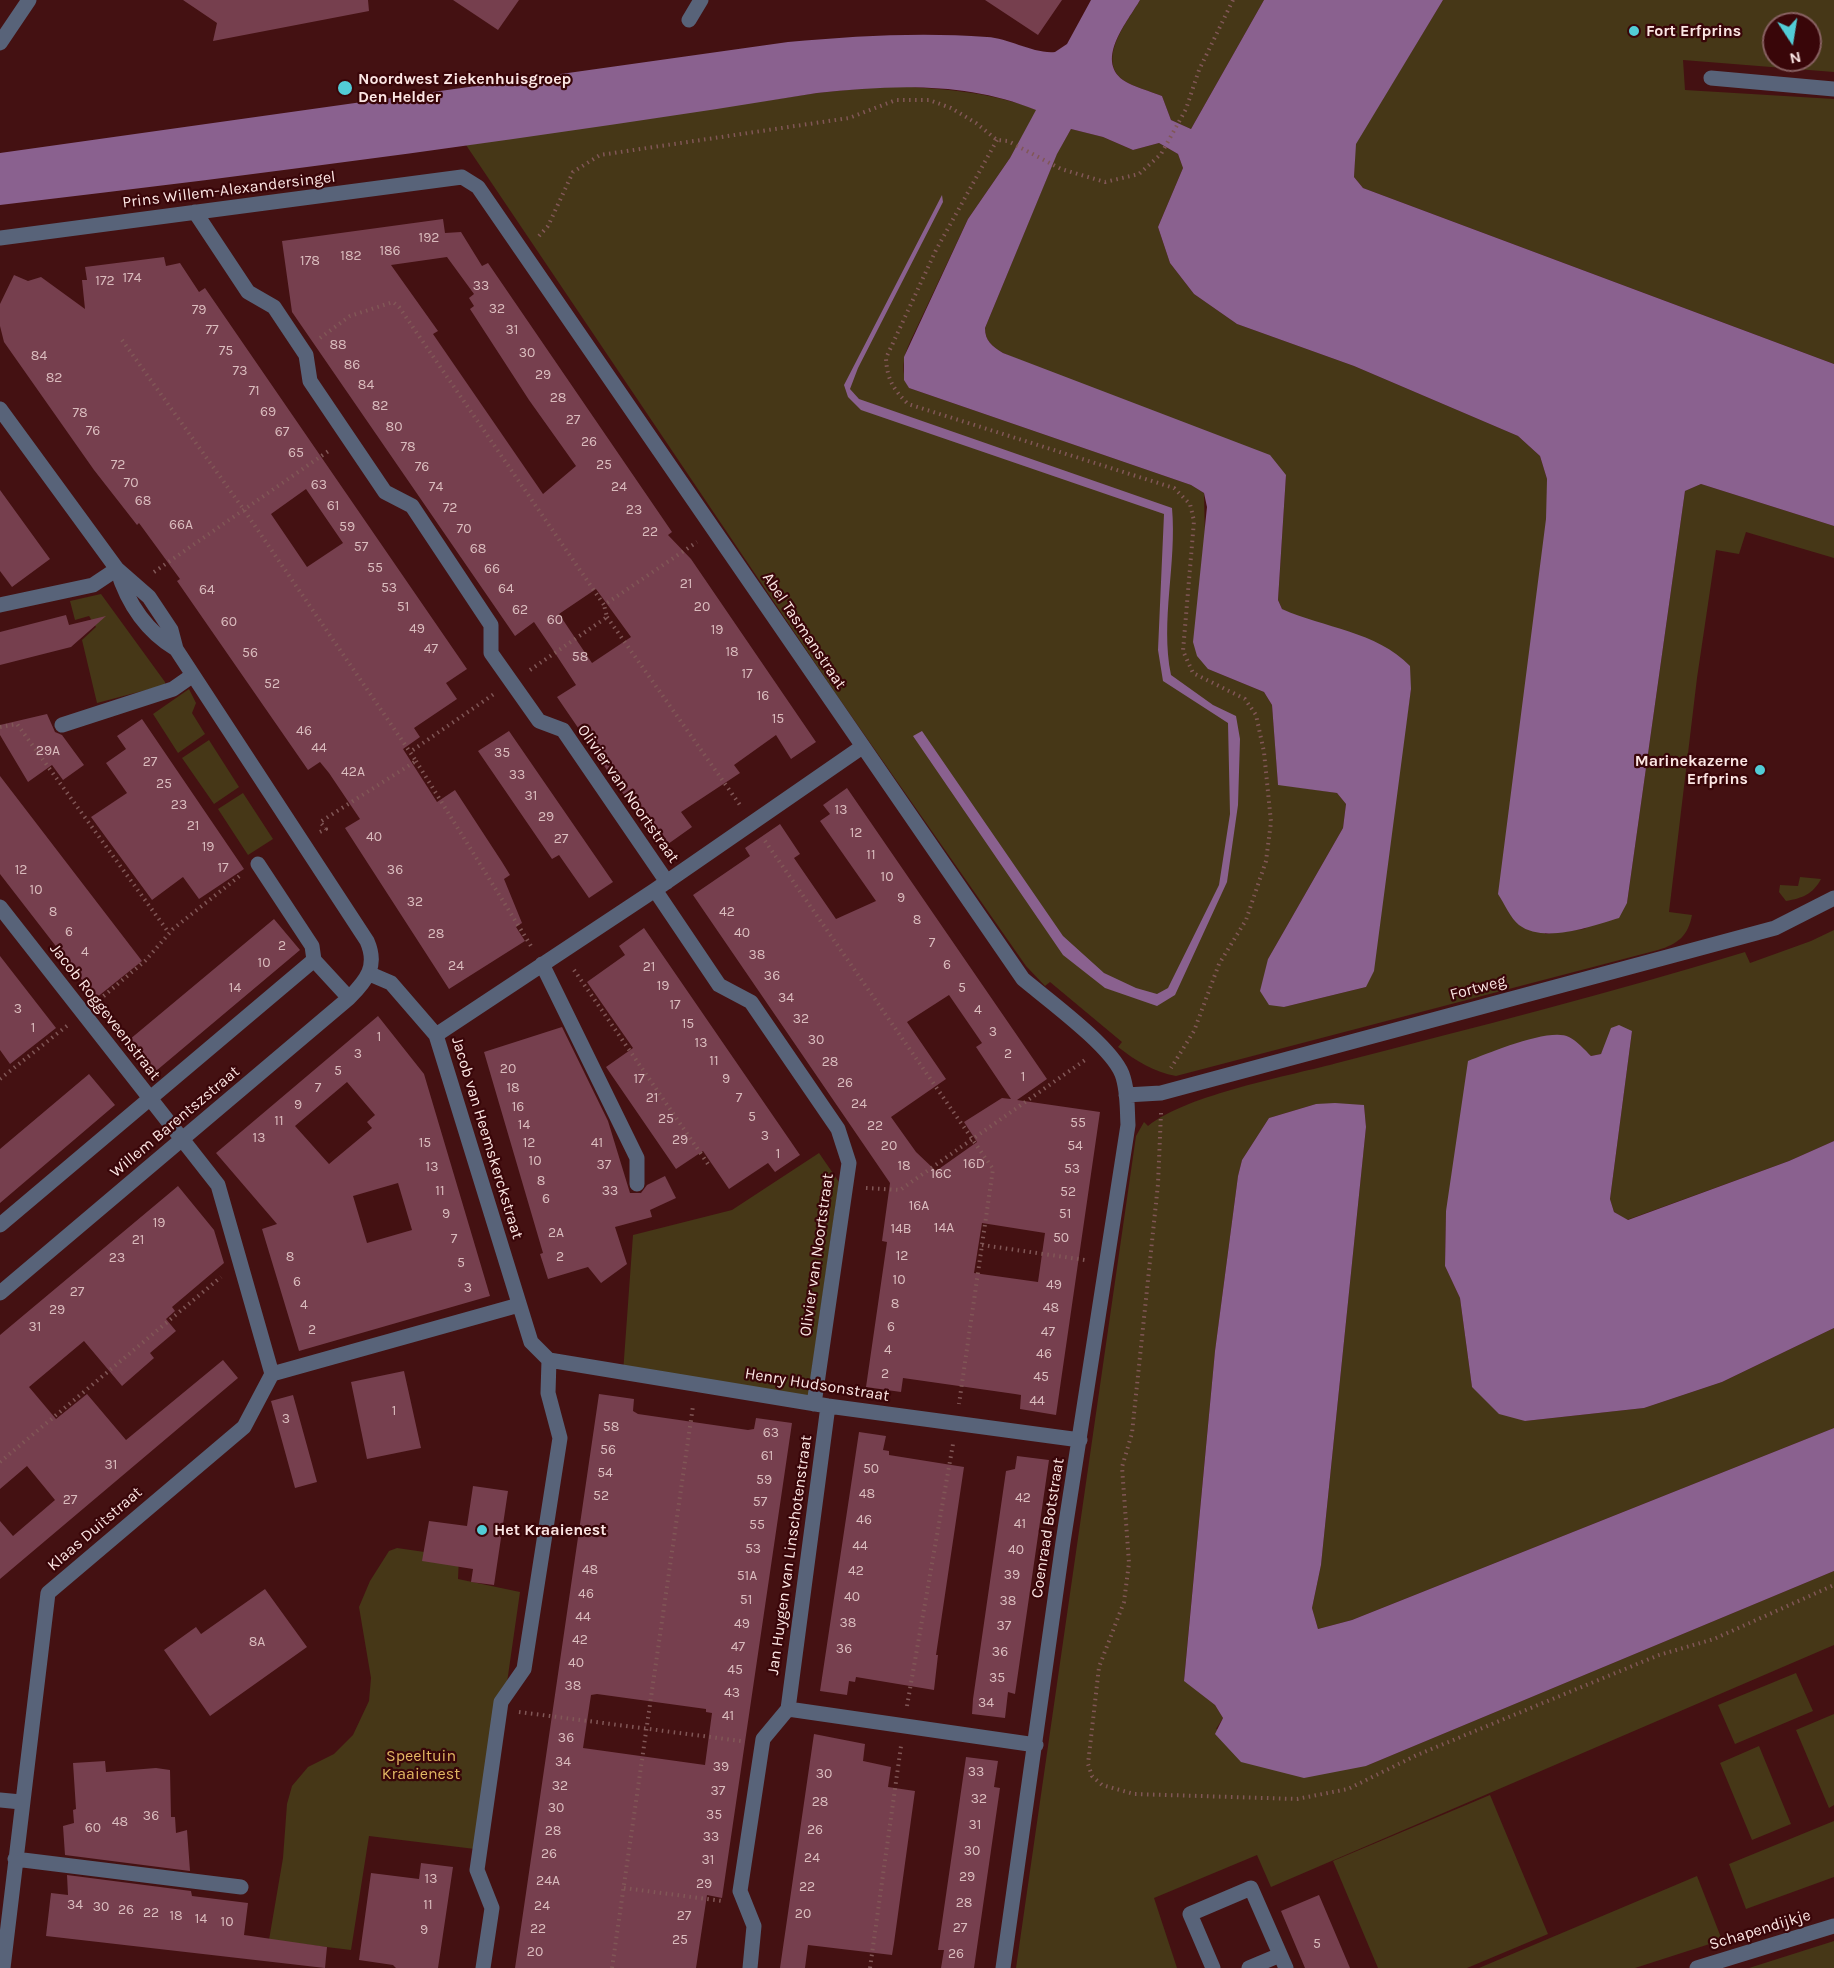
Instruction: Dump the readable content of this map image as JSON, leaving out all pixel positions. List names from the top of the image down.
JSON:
{
  "streets": {
    "street": [
      "Prins Willem-Alexandersingel",
      "Abel Tasmanstraat",
      "Olivier van Noortstraat",
      "Fortweg",
      "Jacob Roggeveenstraat",
      "Willem Barentszstraat",
      "Jacob van Heemskerckstraat",
      "Henry Hudsonstraat",
      "Coenraad Botstraat",
      "Klaas Duitstraat",
      "Jan Huygen van Linschotenstraat",
      "Schapendijkje"
    ]
  },
  "crossings": [
    ["Prins Willem-Alexandersingel", "Abel Tasmanstraat"],
    ["Prins Willem-Alexandersingel", "Olivier van Noortstraat"],
    ["Abel Tasmanstraat", "Fortweg"],
    ["Abel Tasmanstraat", "Coenraad Botstraat"],
    ["Olivier van Noortstraat", "Henry Hudsonstraat"],
    ["Olivier van Noortstraat", "Jan Huygen van Linschotenstraat"],
    ["Fortweg", "Coenraad Botstraat"],
    ["Jacob Roggeveenstraat", "Willem Barentszstraat"],
    ["Jacob Roggeveenstraat", "Klaas Duitstraat"],
    ["Willem Barentszstraat", "Jacob van Heemskerckstraat"],
    ["Jacob van Heemskerckstraat", "Henry Hudsonstraat"],
    ["Henry Hudsonstraat", "Coenraad Botstraat"],
    ["Henry Hudsonstraat", "Jan Huygen van Linschotenstraat"]
  ],
  "parks": ["Speeltuin Kraaienest"],
  "places": [
    "Fort Erfprins",
    "Noordwest Ziekenhuisgroep Den Helder",
    "Marinekazerne Erfprins",
    "Het Kraaienest"
  ],
  "house_numbers": [
    "192",
    "186",
    "182",
    "178",
    "174",
    "172",
    "33",
    "32",
    "79",
    "77",
    "31",
    "88",
    "75",
    "30",
    "84",
    "86",
    "73",
    "29",
    "82",
    "84",
    "71",
    "28",
    "82",
    "69",
    "78",
    "27",
    "80",
    "76",
    "67",
    "26",
    "78",
    "65",
    "72",
    "25",
    "76",
    "70",
    "63",
    "74",
    "24",
    "68",
    "61",
    "72",
    "23",
    "66A",
    "59",
    "70",
    "22",
    "57",
    "68",
    "55",
    "66",
    "21",
    "53",
    "64",
    "64",
    "51",
    "20",
    "62",
    "60",
    "60",
    "49",
    "19",
    "47",
    "18",
    "56",
    "58",
    "17",
    "52",
    "16",
    "15",
    "46",
    "44",
    "29A",
    "35",
    "27",
    "42A",
    "33",
    "25",
    "31",
    "23",
    "13",
    "29",
    "21",
    "12",
    "40",
    "27",
    "19",
    "11",
    "17",
    "12",
    "36",
    "10",
    "10",
    "9",
    "32",
    "8",
    "42",
    "8",
    "6",
    "40",
    "28",
    "7",
    "2",
    "4",
    "38",
    "10",
    "6",
    "24",
    "21",
    "36",
    "19",
    "14",
    "5",
    "34",
    "17",
    "3",
    "4",
    "32",
    "15",
    "1",
    "3",
    "1",
    "30",
    "13",
    "3",
    "2",
    "11",
    "28",
    "20",
    "5",
    "1",
    "17",
    "9",
    "26",
    "7",
    "18",
    "21",
    "7",
    "24",
    "9",
    "16",
    "5",
    "25",
    "11",
    "55",
    "14",
    "22",
    "3",
    "13",
    "29",
    "15",
    "12",
    "41",
    "20",
    "54",
    "1",
    "10",
    "16D",
    "37",
    "18",
    "13",
    "53",
    "16C",
    "8",
    "11",
    "33",
    "52",
    "6",
    "16A",
    "9",
    "51",
    "19",
    "14A",
    "14B",
    "2A",
    "50",
    "7",
    "21",
    "12",
    "8",
    "2",
    "23",
    "5",
    "10",
    "6",
    "49",
    "3",
    "27",
    "8",
    "4",
    "48",
    "29",
    "31",
    "6",
    "2",
    "47",
    "4",
    "46",
    "2",
    "45",
    "44",
    "1",
    "3",
    "58",
    "63",
    "56",
    "61",
    "31",
    "50",
    "54",
    "59",
    "48",
    "52",
    "42",
    "27",
    "57",
    "46",
    "41",
    "55",
    "44",
    "53",
    "40",
    "48",
    "42",
    "39",
    "51A",
    "46",
    "40",
    "51",
    "38",
    "44",
    "38",
    "49",
    "37",
    "42",
    "8A",
    "47",
    "36",
    "36",
    "40",
    "45",
    "35",
    "38",
    "43",
    "34",
    "41",
    "36",
    "34",
    "39",
    "33",
    "30",
    "32",
    "37",
    "32",
    "28",
    "30",
    "35",
    "36",
    "48",
    "31",
    "60",
    "26",
    "28",
    "33",
    "30",
    "26",
    "24",
    "31",
    "29",
    "13",
    "24A",
    "29",
    "22",
    "28",
    "34",
    "11",
    "24",
    "30",
    "26",
    "22",
    "20",
    "18",
    "27",
    "14",
    "10",
    "27",
    "22",
    "9",
    "25",
    "5",
    "20",
    "26"
  ],
  "north": "bottom"
}
